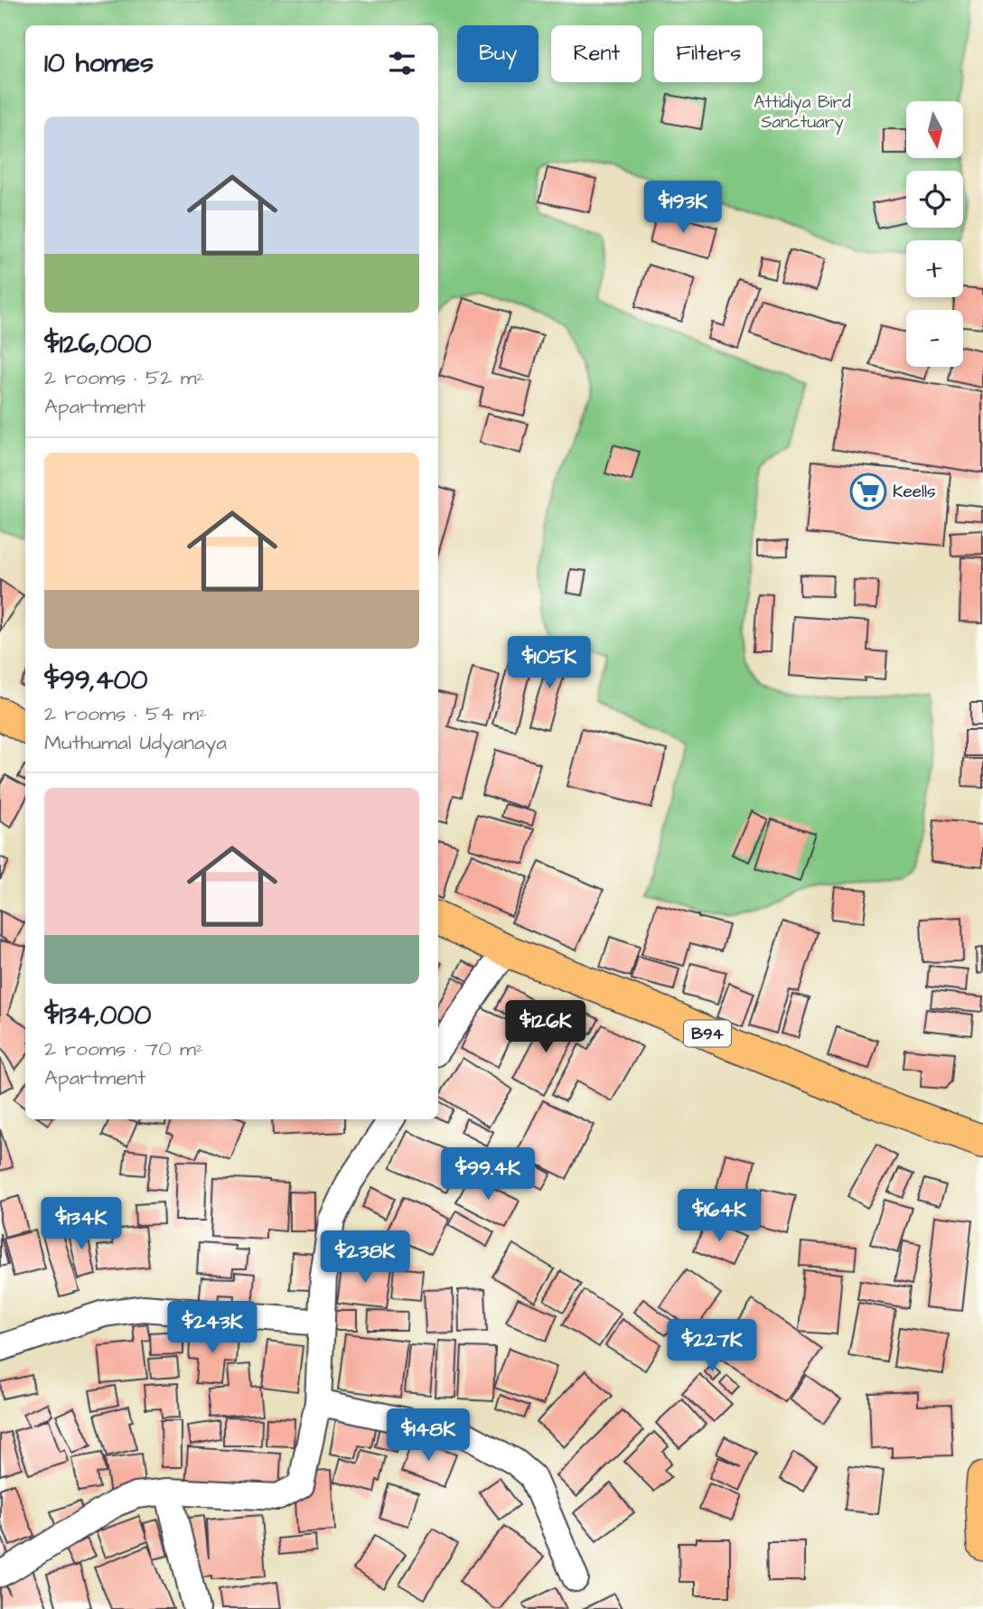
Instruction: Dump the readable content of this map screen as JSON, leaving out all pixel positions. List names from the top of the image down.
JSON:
{
  "streets": {
    "main road": ["B94"]
  },
  "parks": ["Attidiya Bird Sanctuary"],
  "places": {
    "supermarket": ["Keells"]
  },
  "north": "bottom",
  "page": {
    "chip": ["Buy", "Rent", "Filters"],
    "heading": "10 homes",
    "map_buttons": ["+", "−"],
    "list": [
      {
        "name": "$126,000",
        "note": "2 rooms · 52 m² · Apartment"
      },
      {
        "name": "$99,400",
        "note": "2 rooms · 54 m² · Muthumal Udyanaya"
      },
      {
        "name": "$134,000",
        "note": "2 rooms · 70 m² · Apartment"
      }
    ],
    "price": [
      "$193K",
      "$105K",
      "$126K",
      "$99.4K",
      "$164K",
      "$134K",
      "$238K",
      "$243K",
      "$227K",
      "$148K"
    ]
  }
}
